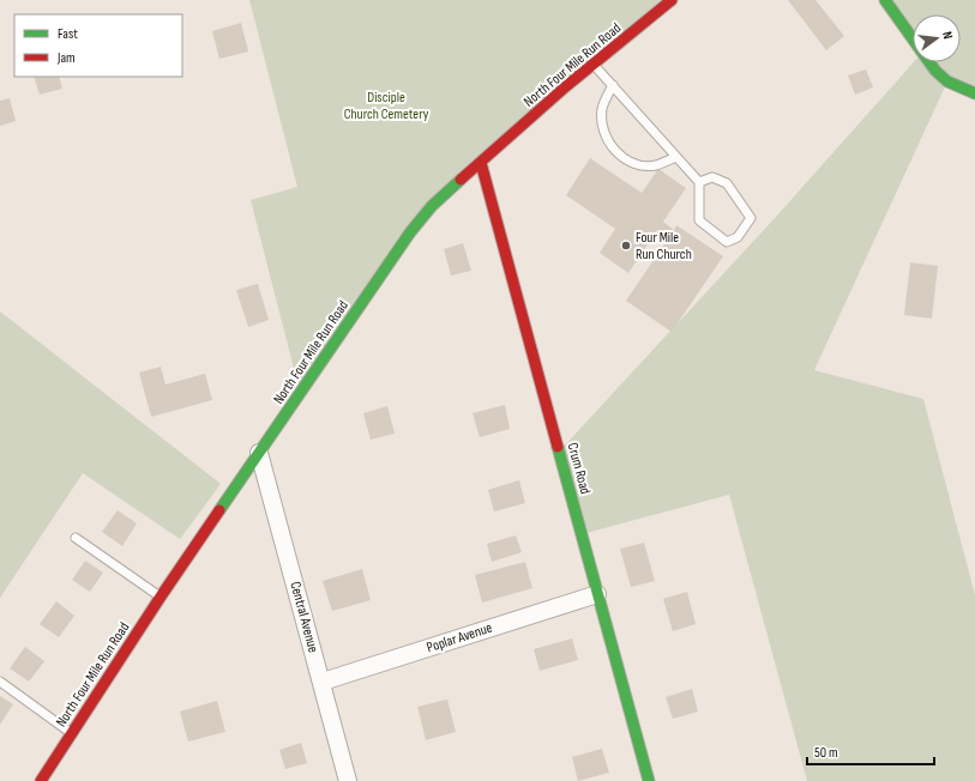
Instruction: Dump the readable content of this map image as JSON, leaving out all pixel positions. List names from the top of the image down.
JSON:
{
  "streets": {
    "street": [
      "North Four Mile Run Road",
      "Crum Road",
      "Central Avenue",
      "Poplar Avenue"
    ]
  },
  "crossings": [
    ["North Four Mile Run Road", "Crum Road"],
    ["North Four Mile Run Road", "Central Avenue"],
    ["Crum Road", "Poplar Avenue"],
    ["Central Avenue", "Poplar Avenue"]
  ],
  "parks": ["Disciple Church Cemetery"],
  "places": ["Four Mile Run Church"],
  "legend": ["Fast", "Jam"],
  "scale_bar": "50 m",
  "north": "right"
}
